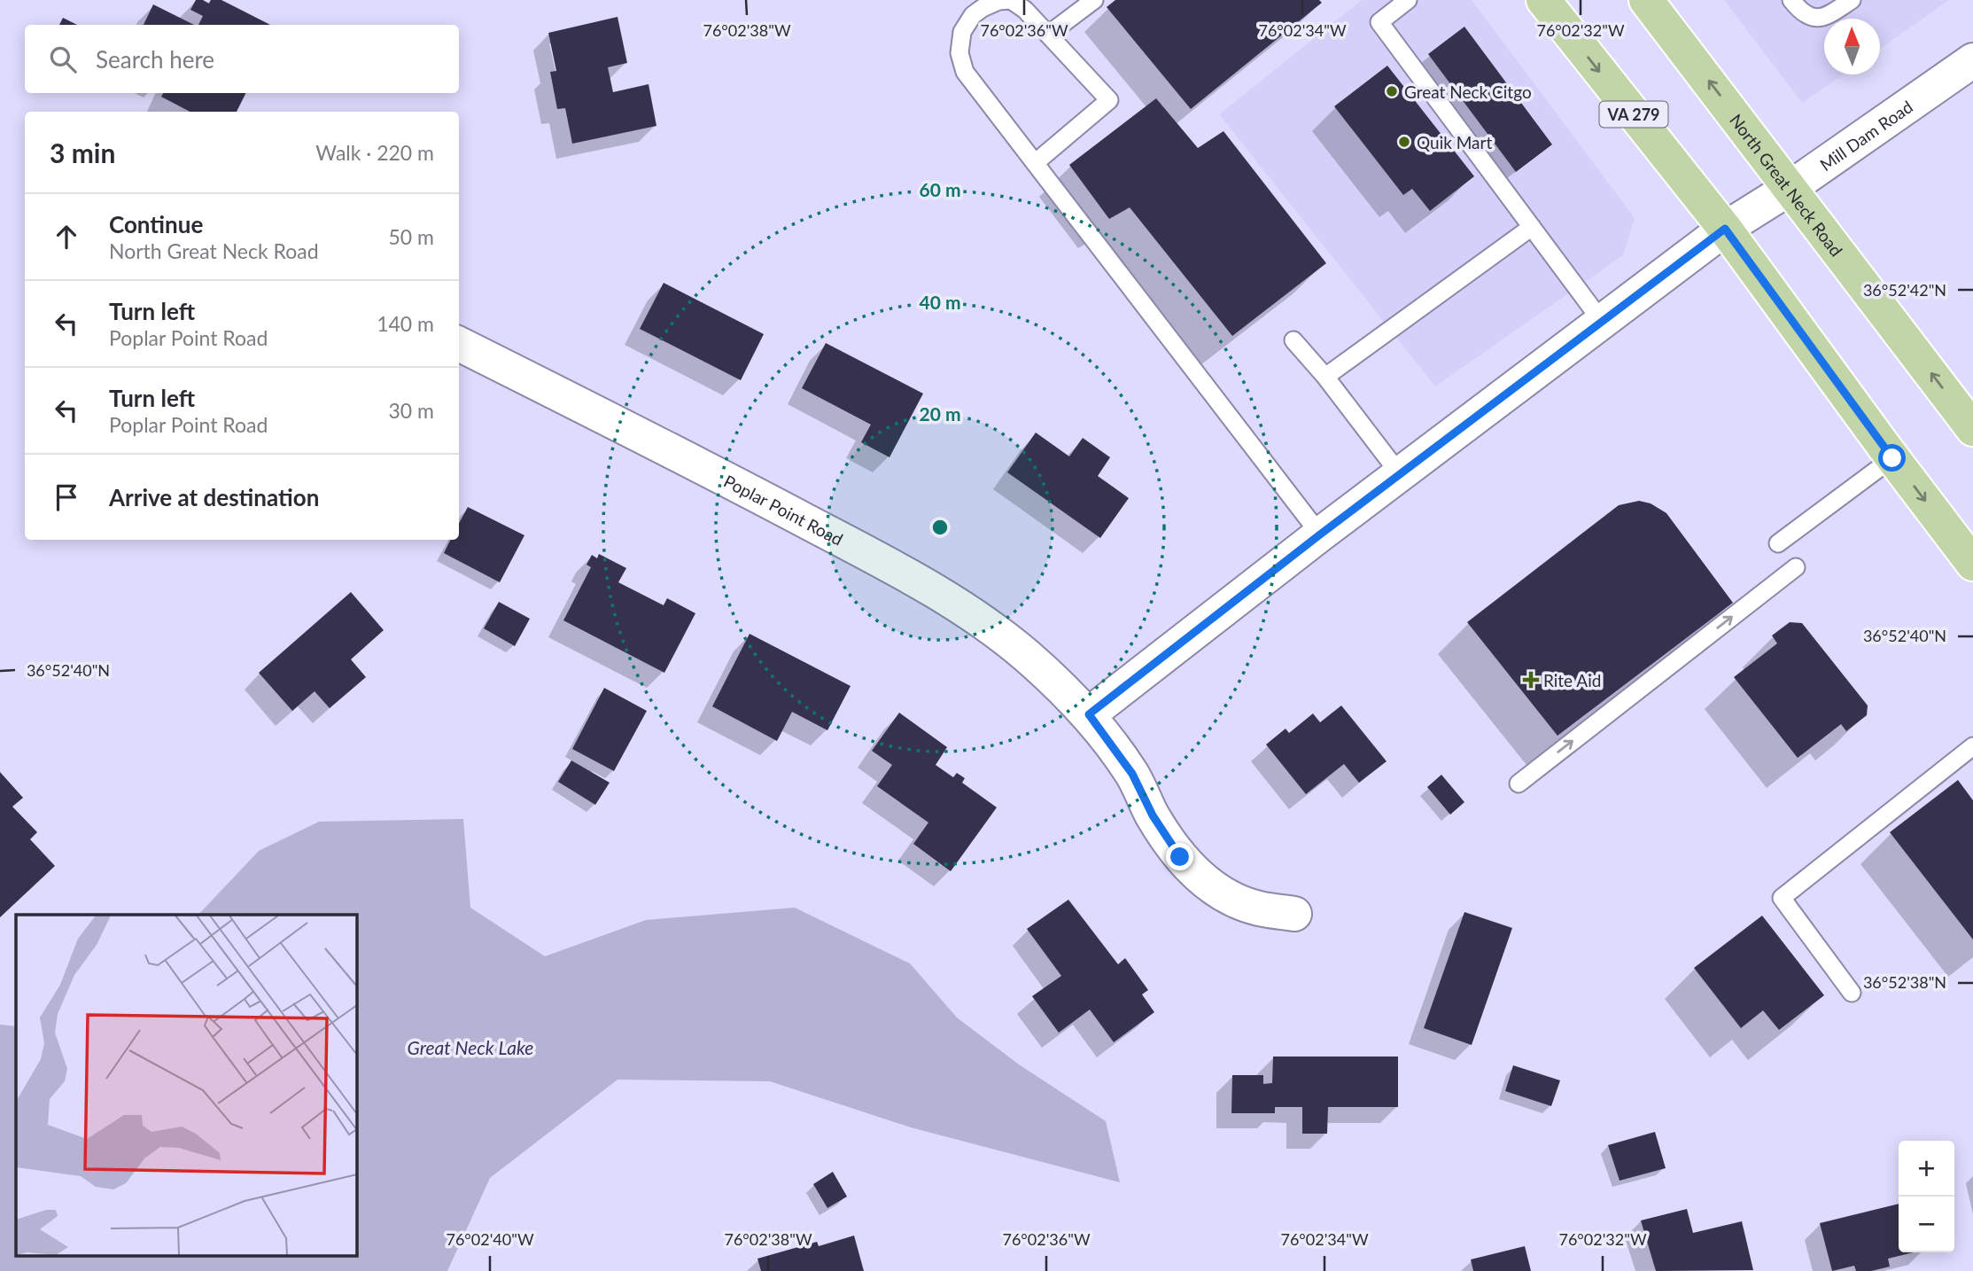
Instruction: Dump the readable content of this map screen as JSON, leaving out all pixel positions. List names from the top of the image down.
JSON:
{
  "streets": {
    "main road": ["VA 279", "North Great Neck Road"],
    "street": ["Mill Dam Road", "Poplar Point Road"]
  },
  "crossings": [
    ["VA 279", "Mill Dam Road"],
    ["Mill Dam Road", "North Great Neck Road"]
  ],
  "water": ["Great Neck Lake"],
  "places": {
    "other": ["Great Neck Citgo", "Quik Mart"],
    "health": ["Rite Aid"]
  },
  "north": "top",
  "page": {
    "search": "Search here",
    "heading": ["3 min", "Walk · 220 m"],
    "list": [
      ["Continue", "North Great Neck Road", "50 m"],
      ["Turn left", "Poplar Point Road", "140 m"],
      ["Turn left", "Poplar Point Road", "30 m"],
      "Arrive at destination"
    ],
    "map_buttons": ["+", "−"]
  },
  "coordinates": [
    "76°02'38\"W",
    "76°02'36\"W",
    "76°02'34\"W",
    "76°02'32\"W",
    "36°52'42\"N",
    "36°52'40\"N",
    "36°52'38\"N",
    "76°02'40\"W"
  ],
  "rings": ["60 m", "40 m", "20 m"]
}
